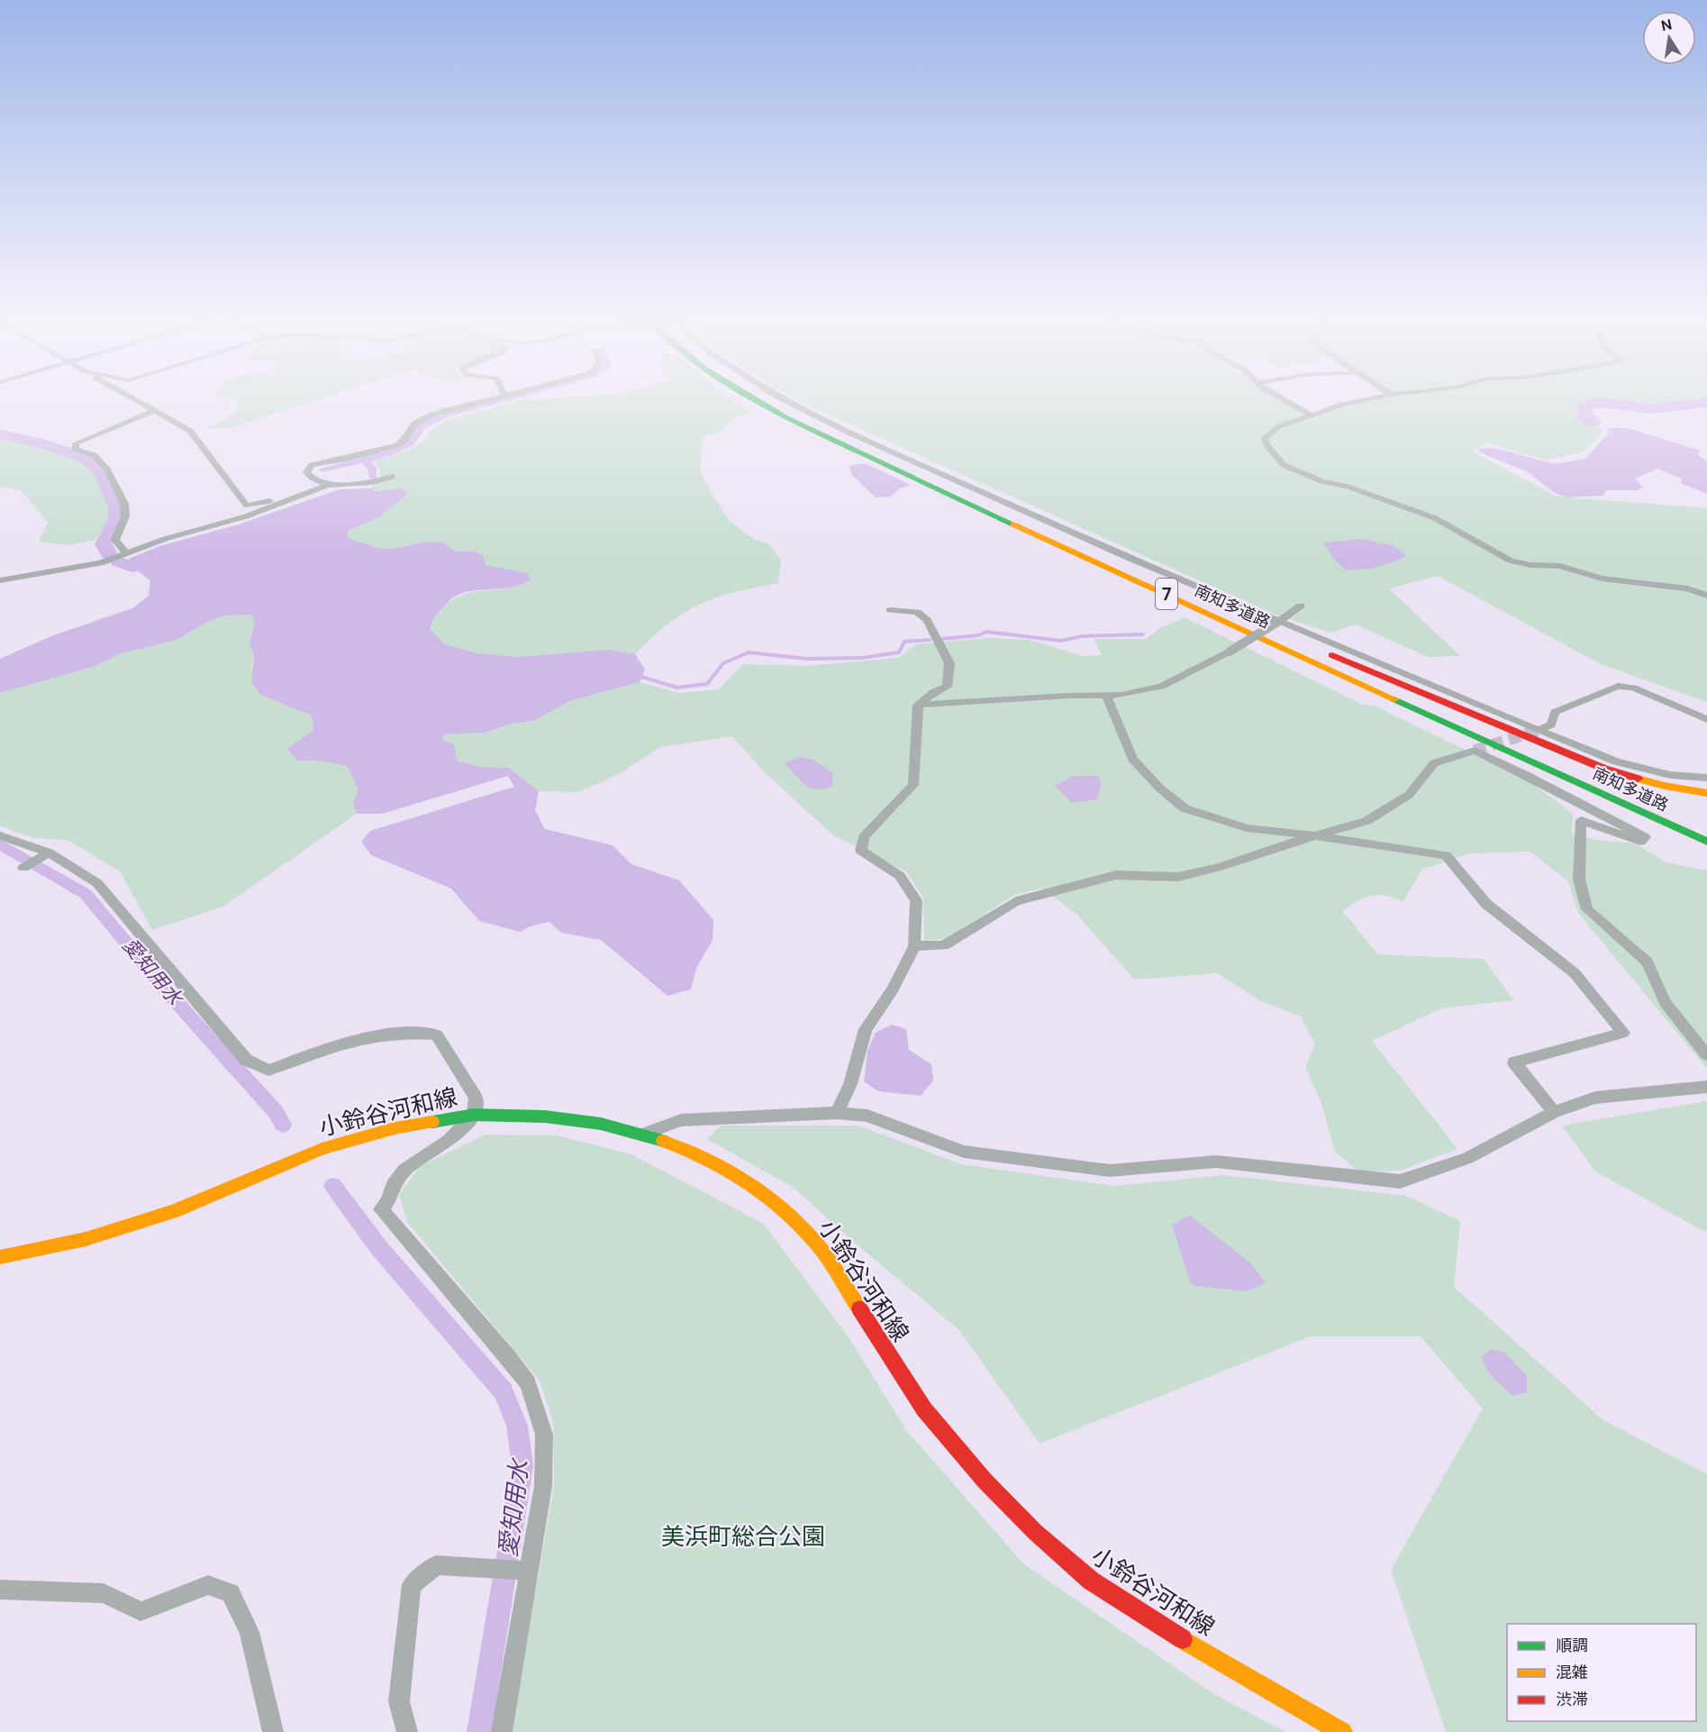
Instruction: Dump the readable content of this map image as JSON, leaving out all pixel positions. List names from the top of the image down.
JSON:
{
  "streets": {
    "main road": ["7", "南知多道路", "小鈴谷河和線"]
  },
  "water": ["愛知用水"],
  "parks": ["美浜町総合公園"],
  "legend": ["順調", "混雑", "渋滞"],
  "north": "top"
}
